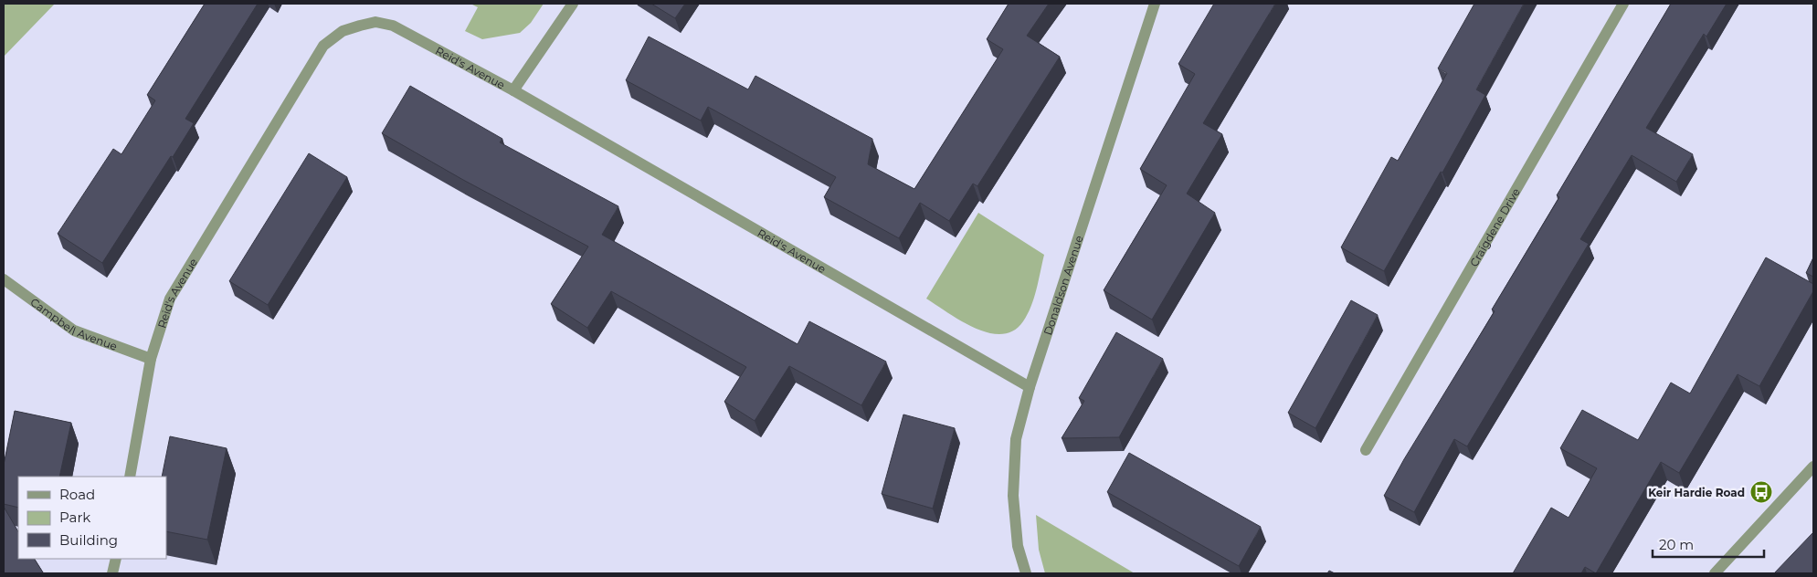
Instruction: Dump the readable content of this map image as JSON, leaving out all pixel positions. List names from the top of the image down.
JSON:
{
  "streets": {
    "street": [
      "Reid's Avenue",
      "Craigdene Drive",
      "Donaldson Avenue",
      "Campbell Avenue"
    ]
  },
  "crossings": [
    ["Reid's Avenue", "Donaldson Avenue"],
    ["Reid's Avenue", "Campbell Avenue"]
  ],
  "places": {
    "bus stop": ["Keir Hardie Road"]
  },
  "legend": ["Road", "Park", "Building"],
  "scale_bar": "20 m"
}
